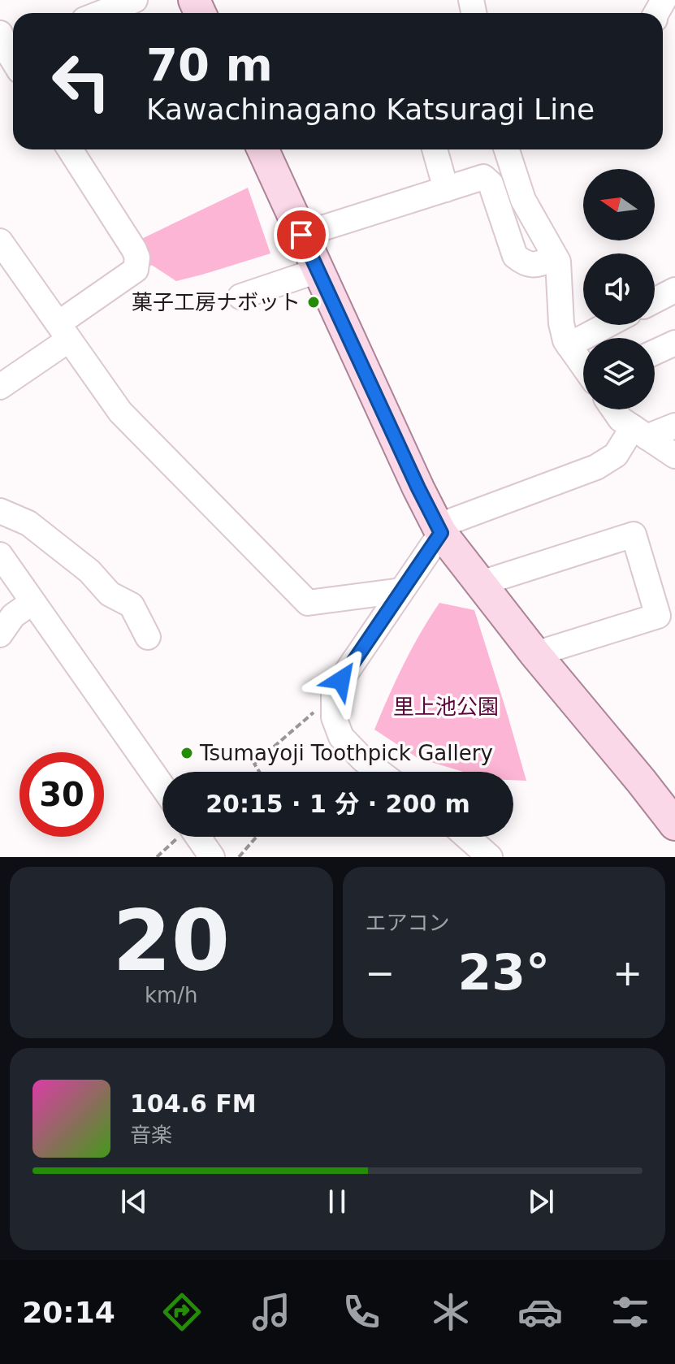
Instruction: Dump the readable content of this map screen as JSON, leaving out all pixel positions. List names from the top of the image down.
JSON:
{
  "parks": ["里上池公園"],
  "places": ["菓子工房ナボット", "Tsumayoji Toothpick Gallery"],
  "north": "left",
  "page": {
    "turn": ["70 m", "Kawachinagano Katsuragi Line"],
    "limit": "30",
    "trip": "20:15 · 1 分 · 200 m",
    "tile": [
      ["20", "km/h"],
      "エアコン"
    ],
    "heat": ["−", "23°", "+"],
    "song": ["104.6 FM", "音楽"],
    "tabs": "20:14"
  }
}
